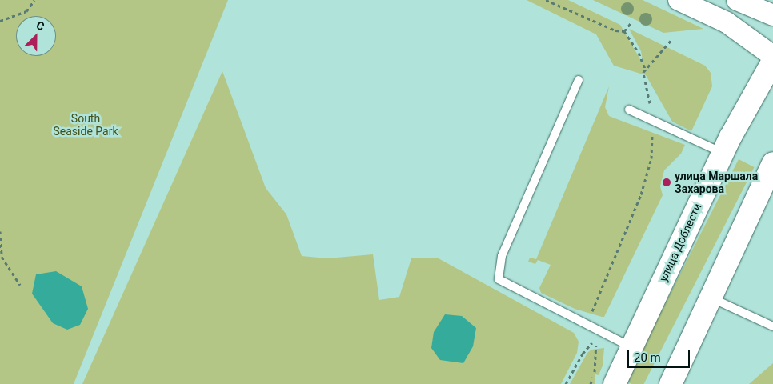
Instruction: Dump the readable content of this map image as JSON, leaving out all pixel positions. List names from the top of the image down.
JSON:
{
  "streets": {
    "main road": ["улица Доблести"]
  },
  "parks": ["South Seaside Park"],
  "places": ["улица Маршала Захарова"],
  "scale_bar": "20 m",
  "north": "top right"
}
